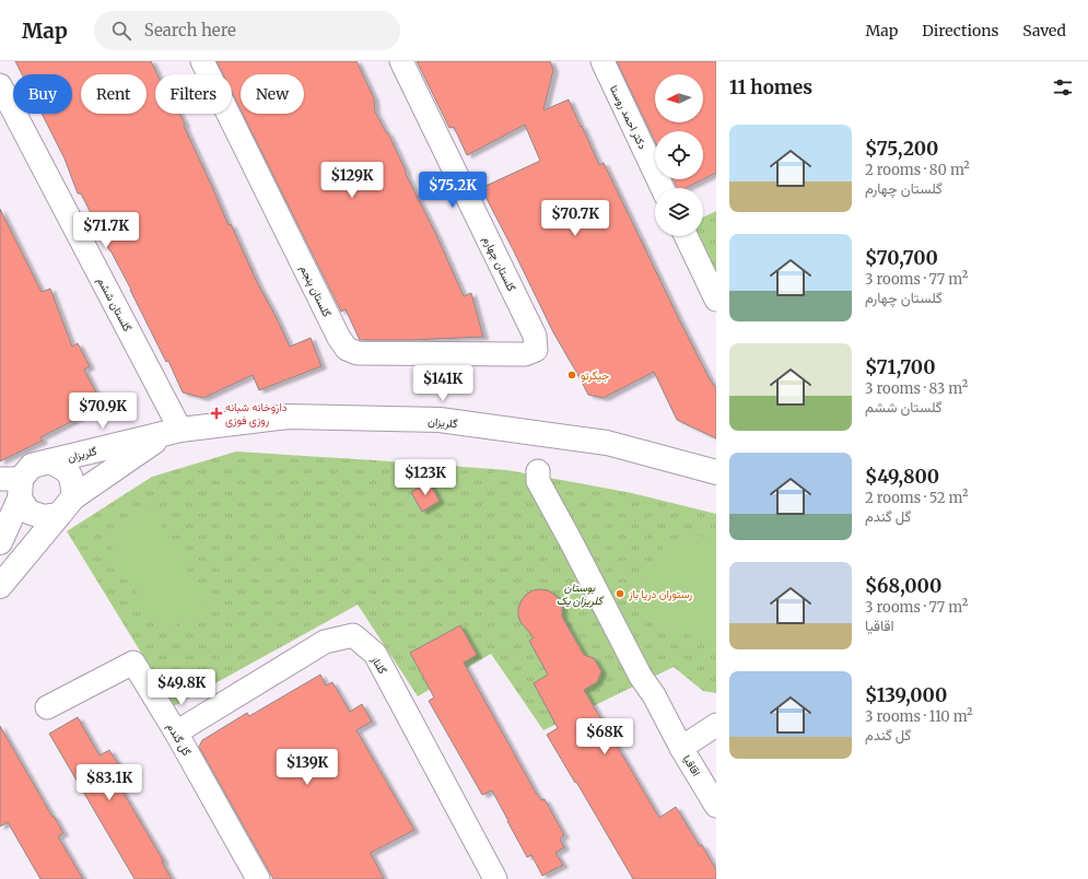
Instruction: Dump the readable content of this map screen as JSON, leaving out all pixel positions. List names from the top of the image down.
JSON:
{
  "streets": {
    "street": [
      "دکتر احمد روستا",
      "گلستان چهارم",
      "گلستان پنجم",
      "گلستان ششم",
      "گلریزان",
      "گلناز",
      "گل گندم",
      "اقاقیا"
    ]
  },
  "crossings": [
    ["گلستان چهارم", "گلستان پنجم"],
    ["گلستان ششم", "گلریزان"],
    ["گلناز", "گل گندم"]
  ],
  "parks": ["بوستان گلریزان یک"],
  "places": {
    "other": ["جیگرتو", "رستوران دریا باز"],
    "health": ["داروخانه شبانه روزی فوزی"]
  },
  "north": "left",
  "page": {
    "header": "Map",
    "search": "Search here",
    "nav": ["Map", "Directions", "Saved"],
    "heading": "11 homes",
    "chip": [
      "Buy",
      "Rent",
      "Filters",
      "New"
    ],
    "list": [
      {
        "name": "$75,200",
        "note": "2 rooms · 80 m² · گلستان چهارم"
      },
      {
        "name": "$70,700",
        "note": "3 rooms · 77 m² · گلستان چهارم"
      },
      {
        "name": "$71,700",
        "note": "3 rooms · 83 m² · گلستان ششم"
      },
      {
        "name": "$49,800",
        "note": "2 rooms · 52 m² · گل گندم"
      },
      {
        "name": "$68,000",
        "note": "3 rooms · 77 m² · اقاقیا"
      },
      {
        "name": "$139,000",
        "note": "3 rooms · 110 m² · گل گندم"
      }
    ],
    "price": [
      "$129K",
      "$75.2K",
      "$70.7K",
      "$71.7K",
      "$141K",
      "$70.9K",
      "$123K",
      "$49.8K",
      "$68K",
      "$139K",
      "$83.1K"
    ]
  }
}
